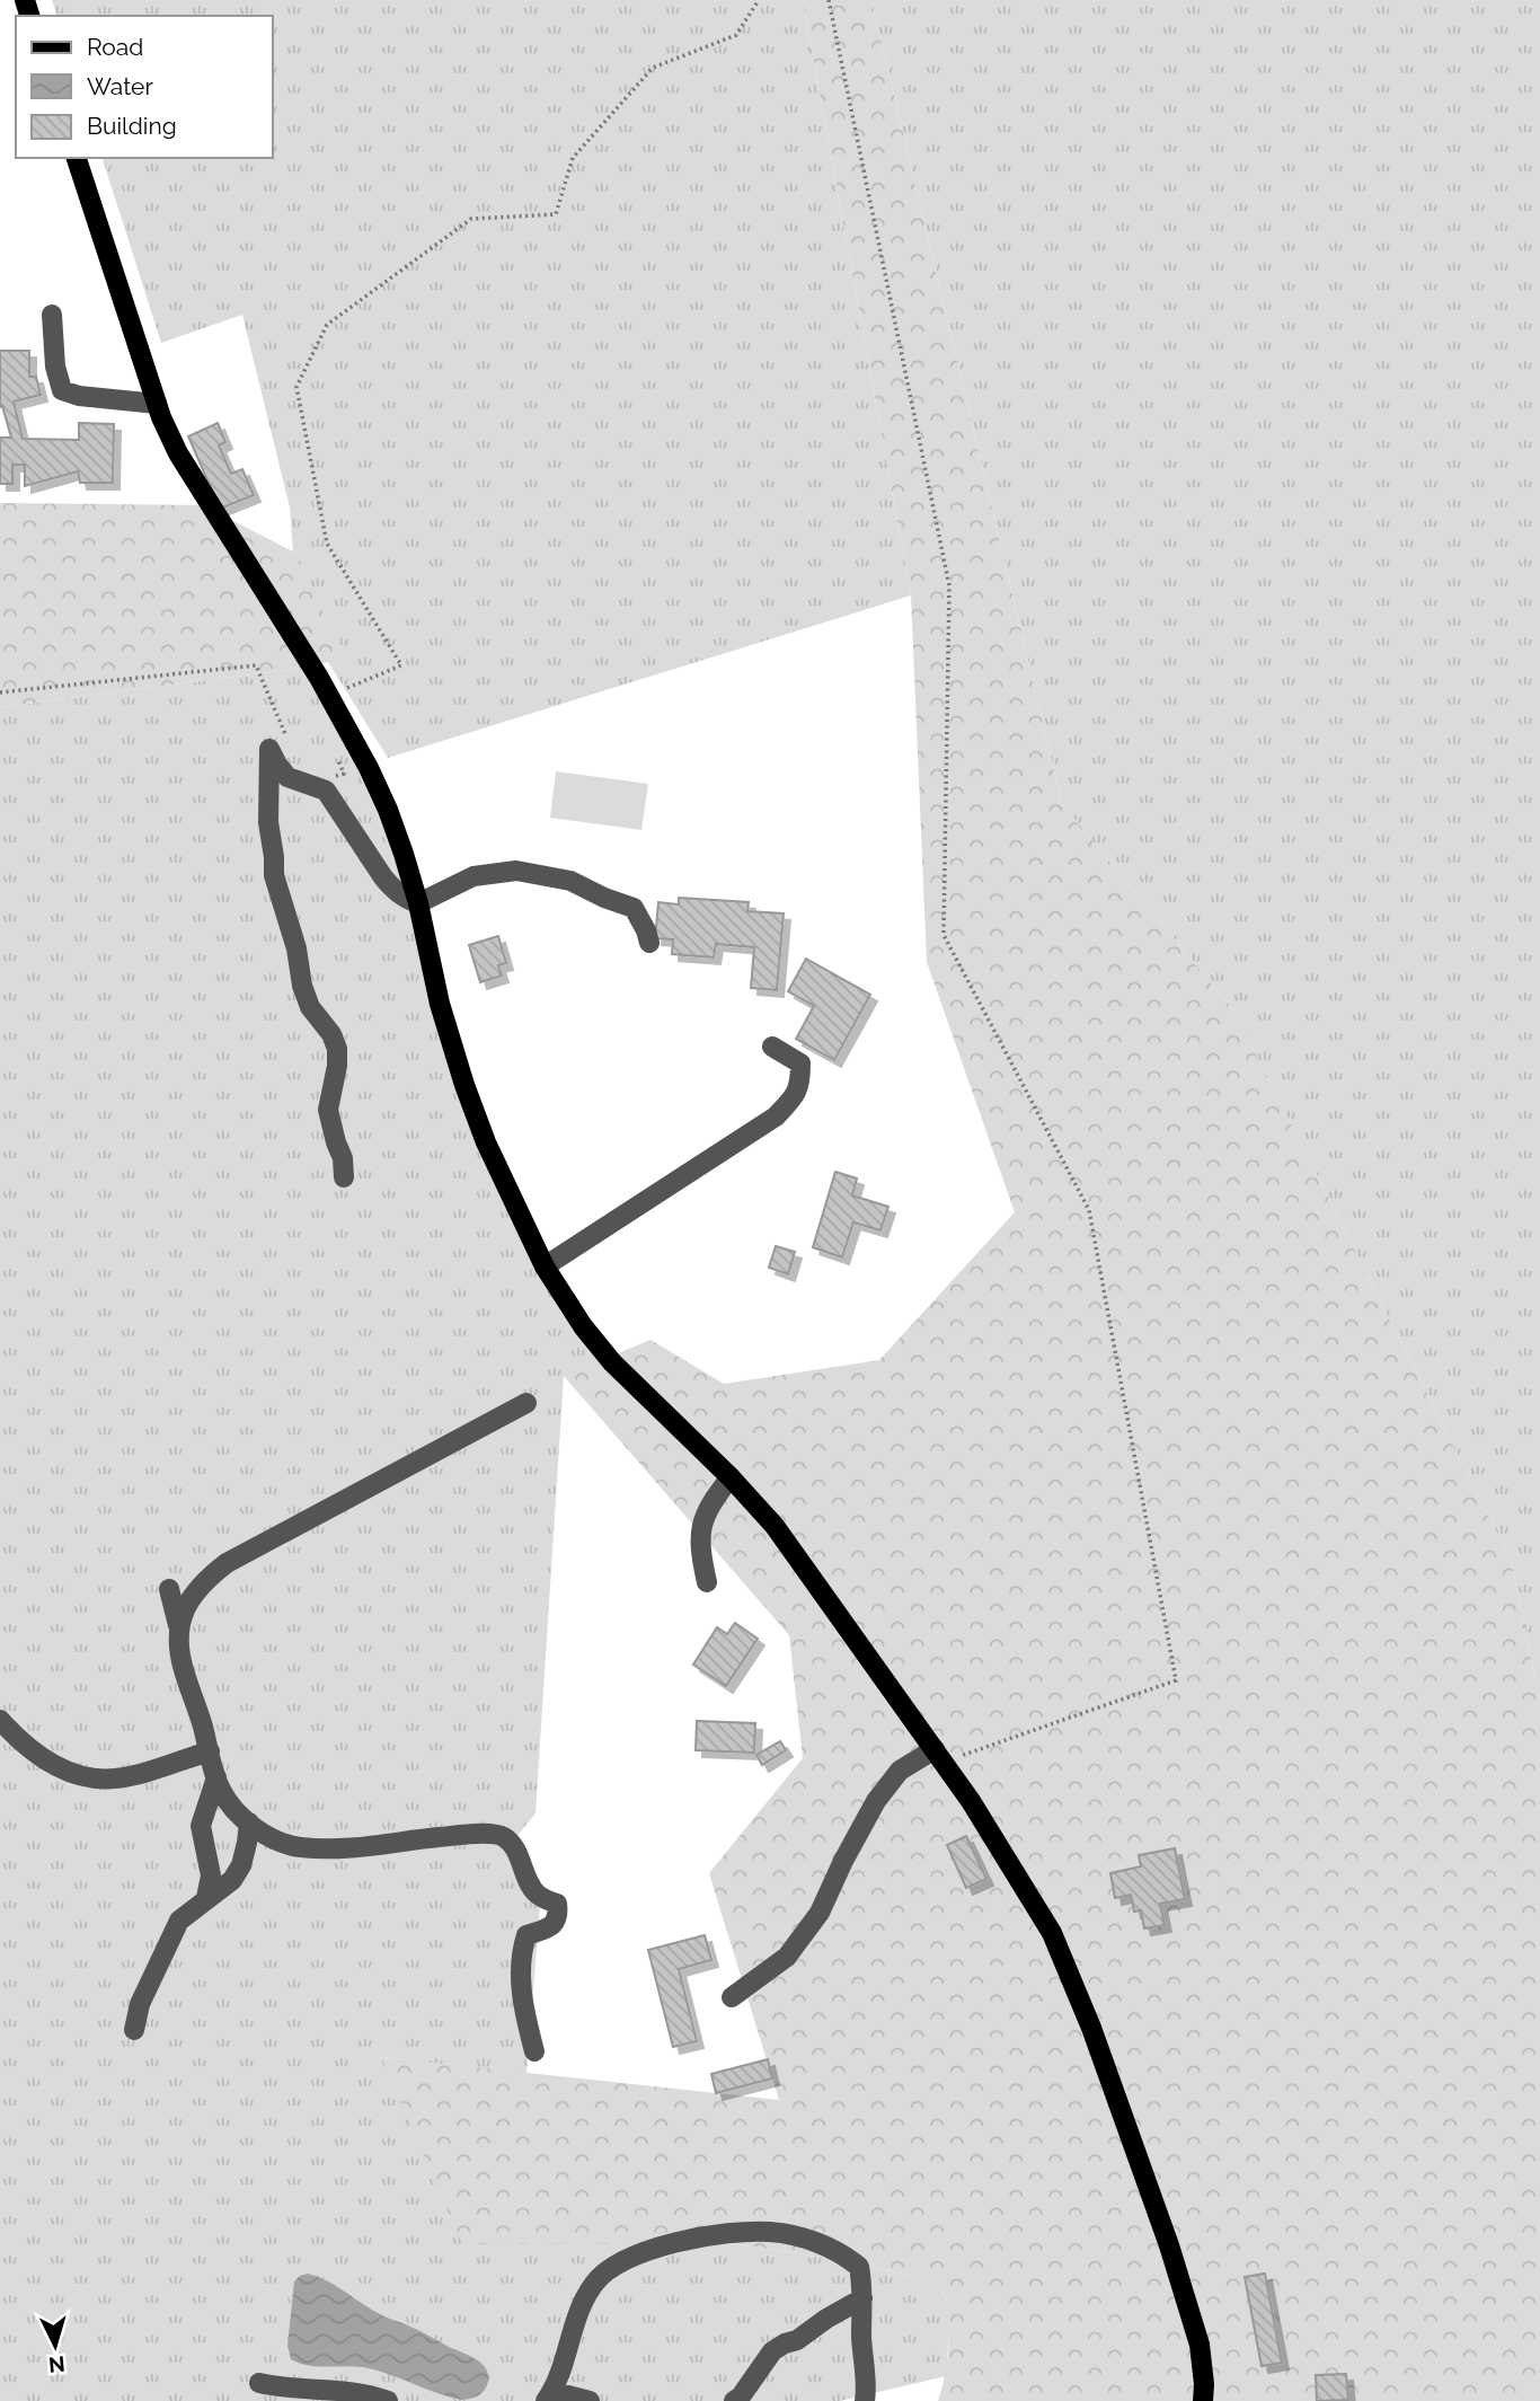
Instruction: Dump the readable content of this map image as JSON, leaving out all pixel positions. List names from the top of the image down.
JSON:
{
  "legend": ["Road", "Water", "Building"],
  "north": "bottom"
}
